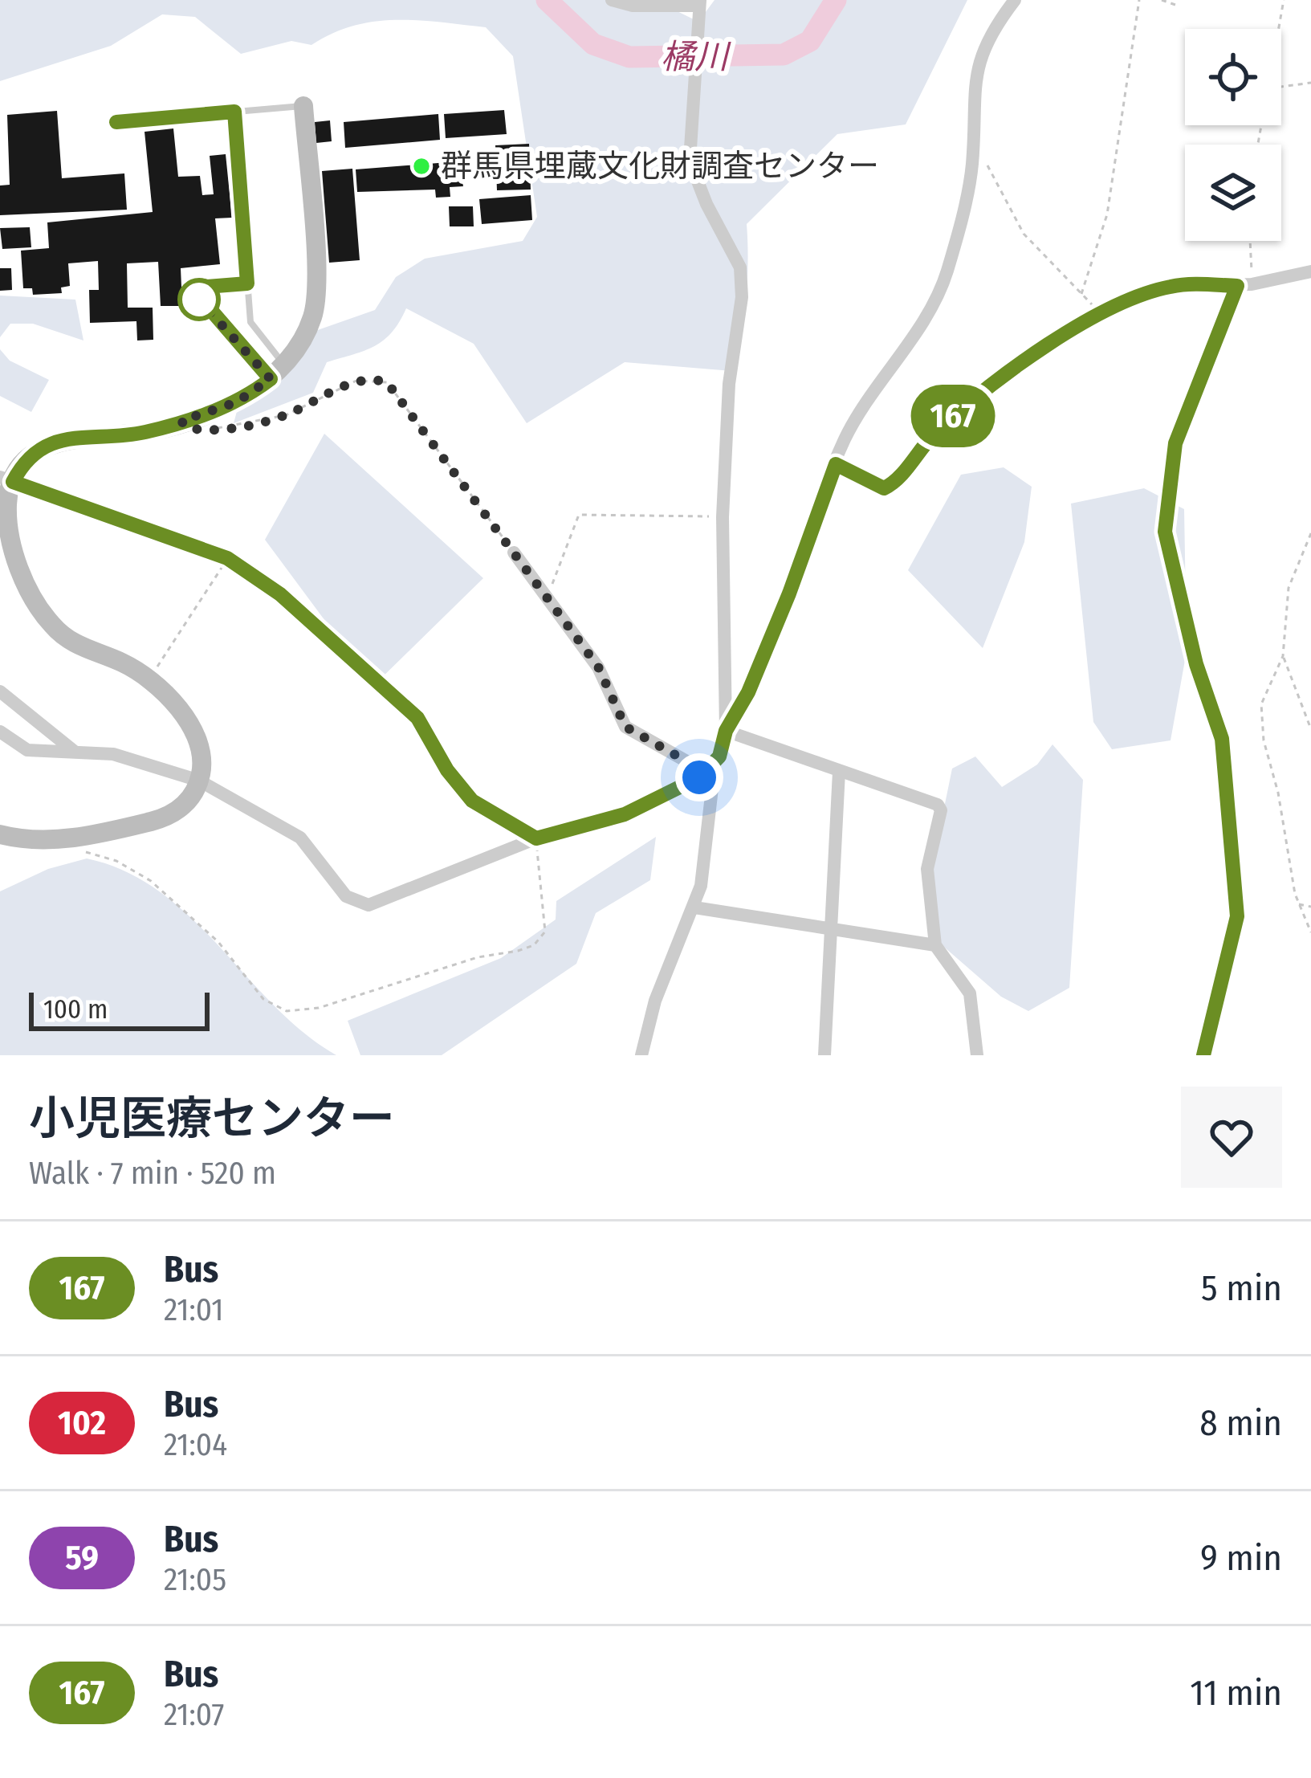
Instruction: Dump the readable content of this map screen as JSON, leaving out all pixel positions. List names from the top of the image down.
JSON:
{
  "water": ["橘川"],
  "places": ["群馬県埋蔵文化財調査センター"],
  "lines": ["bus line 167"],
  "scale_bar": "100 m",
  "page": {
    "on_map": "167",
    "scale": "100 m",
    "heading": ["小児医療センター", "Walk · 7 min · 520 m"],
    "list": [
      {
        "mark": "167",
        "name": "Bus",
        "note": "21:01",
        "value": "5 min"
      },
      {
        "mark": "102",
        "name": "Bus",
        "note": "21:04",
        "value": "8 min"
      },
      {
        "mark": "59",
        "name": "Bus",
        "note": "21:05",
        "value": "9 min"
      },
      {
        "mark": "167",
        "name": "Bus",
        "note": "21:07",
        "value": "11 min"
      }
    ]
  }
}
